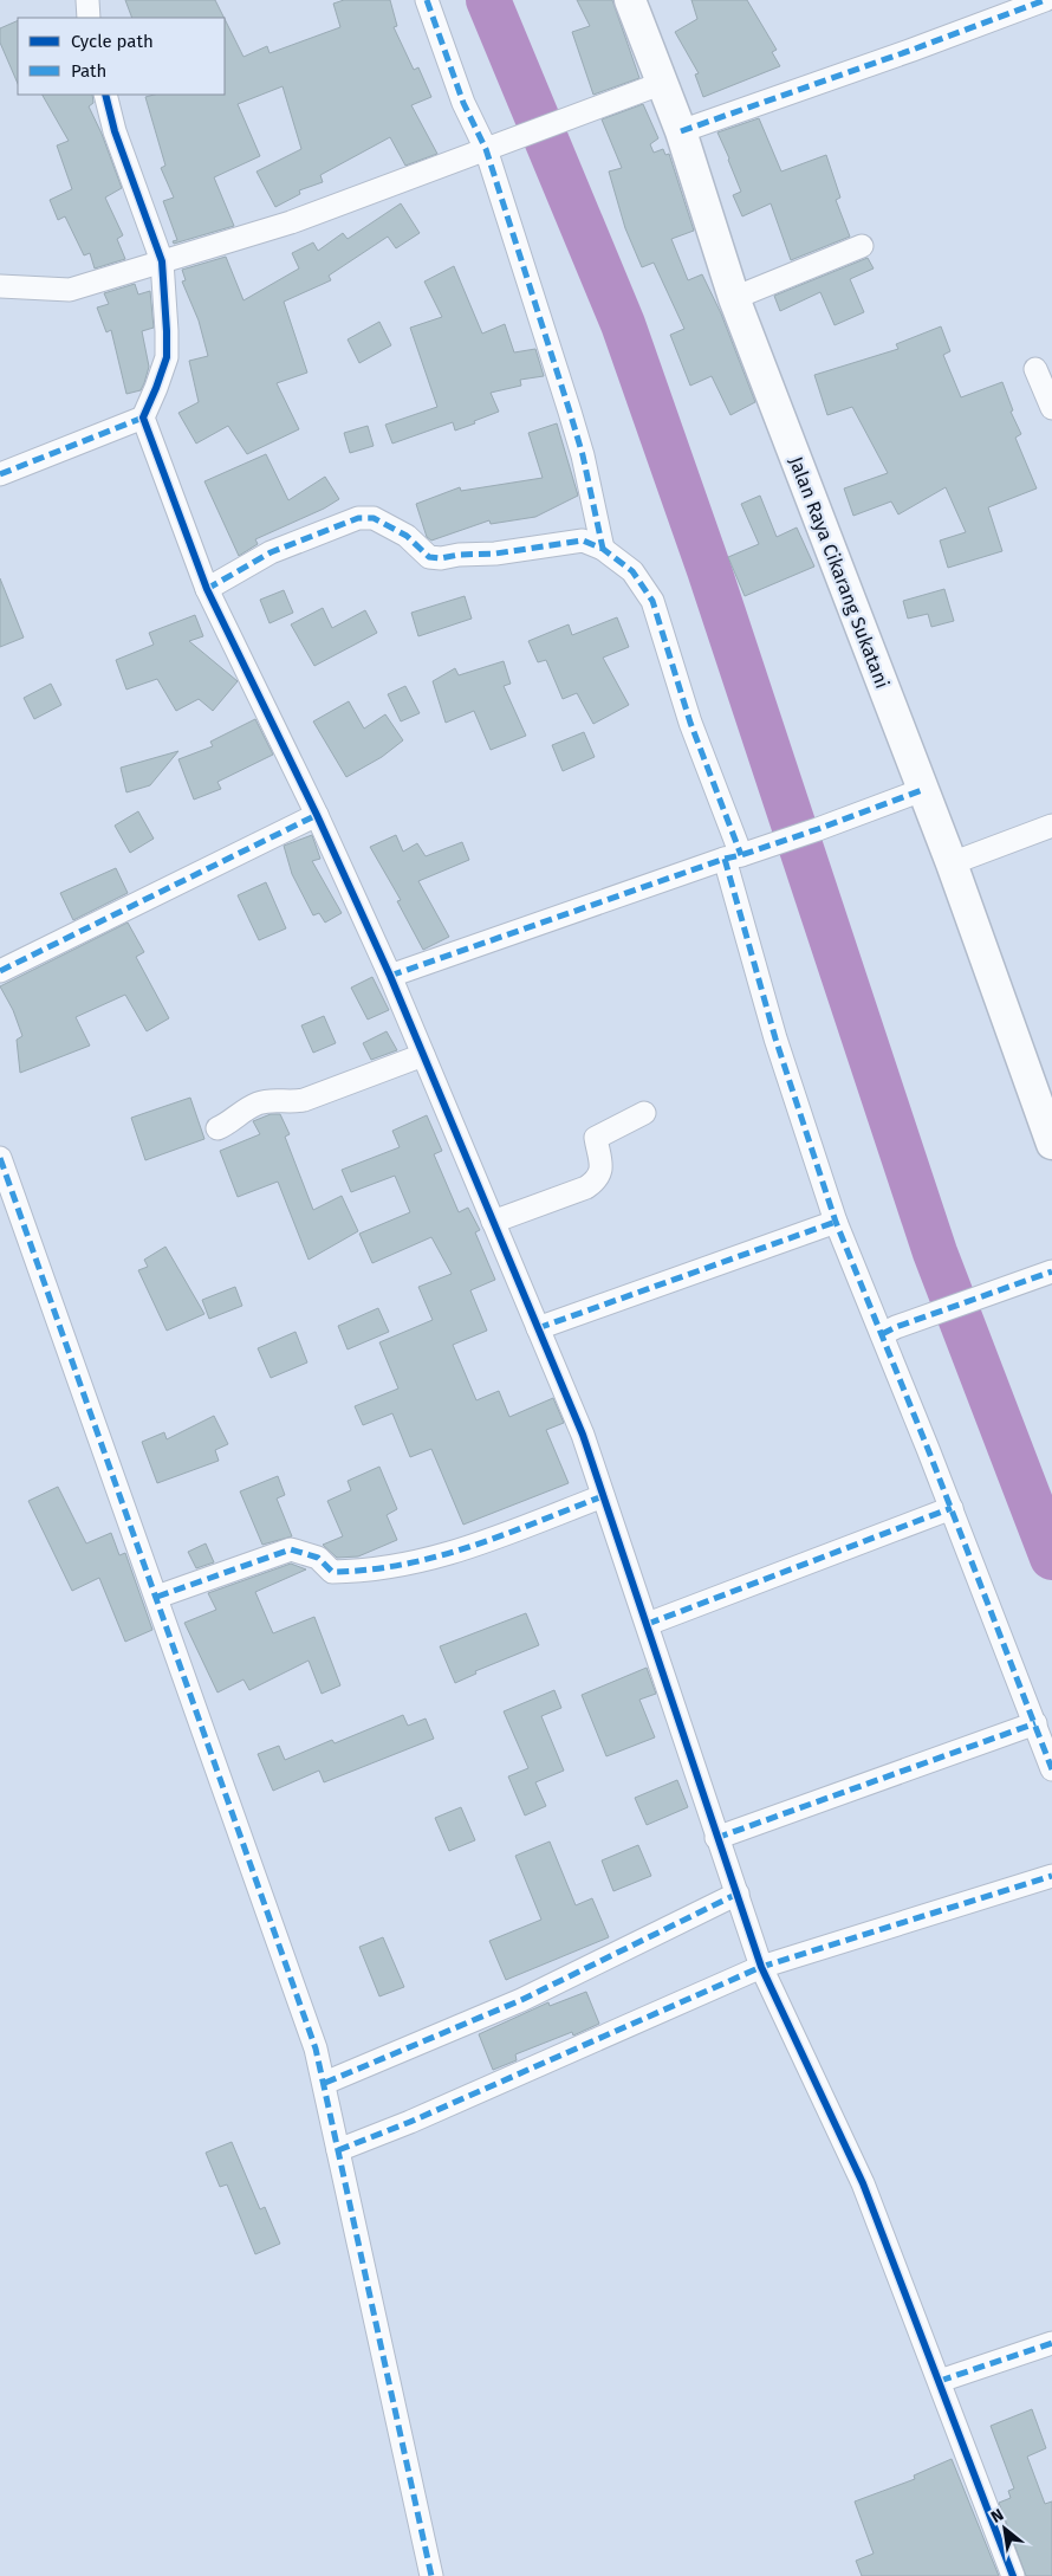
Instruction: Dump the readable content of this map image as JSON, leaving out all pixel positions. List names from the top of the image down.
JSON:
{
  "streets": {
    "main road": ["Jalan Raya Cikarang Sukatani"]
  },
  "legend": ["Cycle path", "Path"],
  "north": "top left"
}
